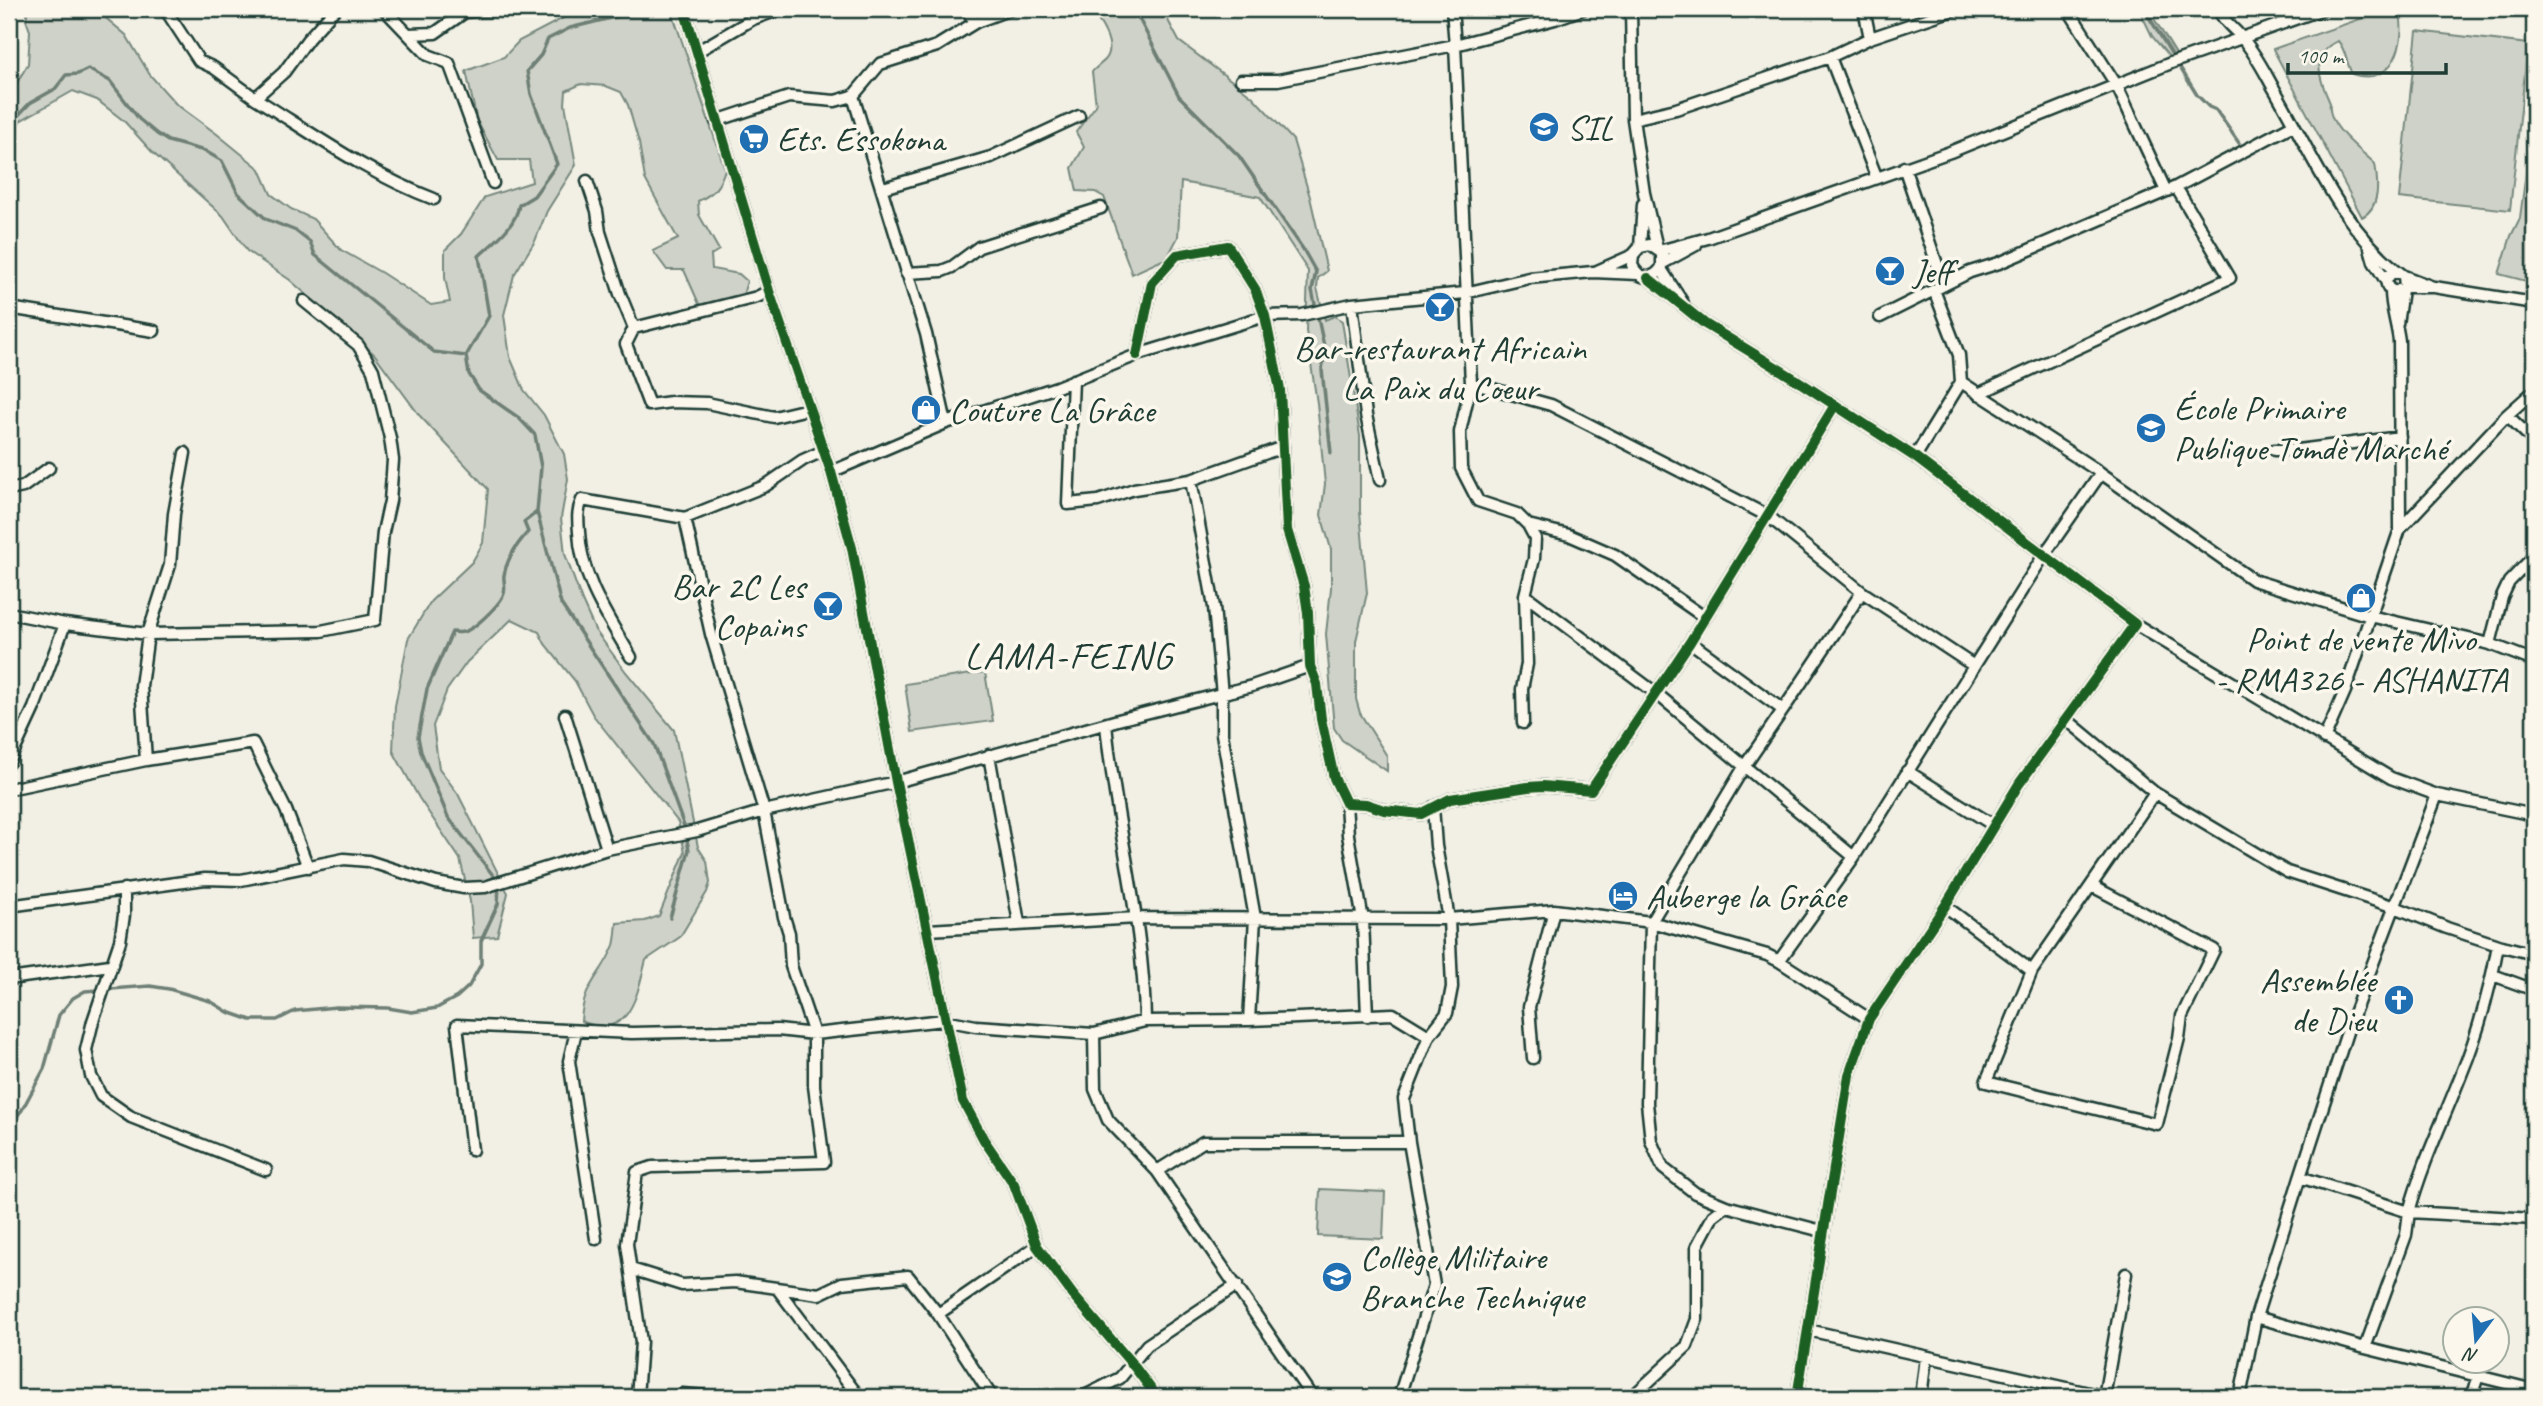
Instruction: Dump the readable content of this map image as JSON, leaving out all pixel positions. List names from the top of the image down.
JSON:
{
  "districts": ["LAMA-FEING"],
  "places": {
    "school or university": ["SIL", "École Primaire Publique Tomdè Marché", "Collège Militaire Branche Technique"],
    "supermarket": ["Ets. Essokona"],
    "bar": ["Jeff", "Bar-restaurant Africain La Paix du Coeur", "Bar 2C Les Copains"],
    "shop": ["Couture La Grâce", "Point de vente Mivo - RMA326 - ASHANITA"],
    "hotel": ["Auberge la Grâce"],
    "church": ["Assemblée de Dieu"]
  },
  "scale_bar": "100 m",
  "north": "bottom"
}
